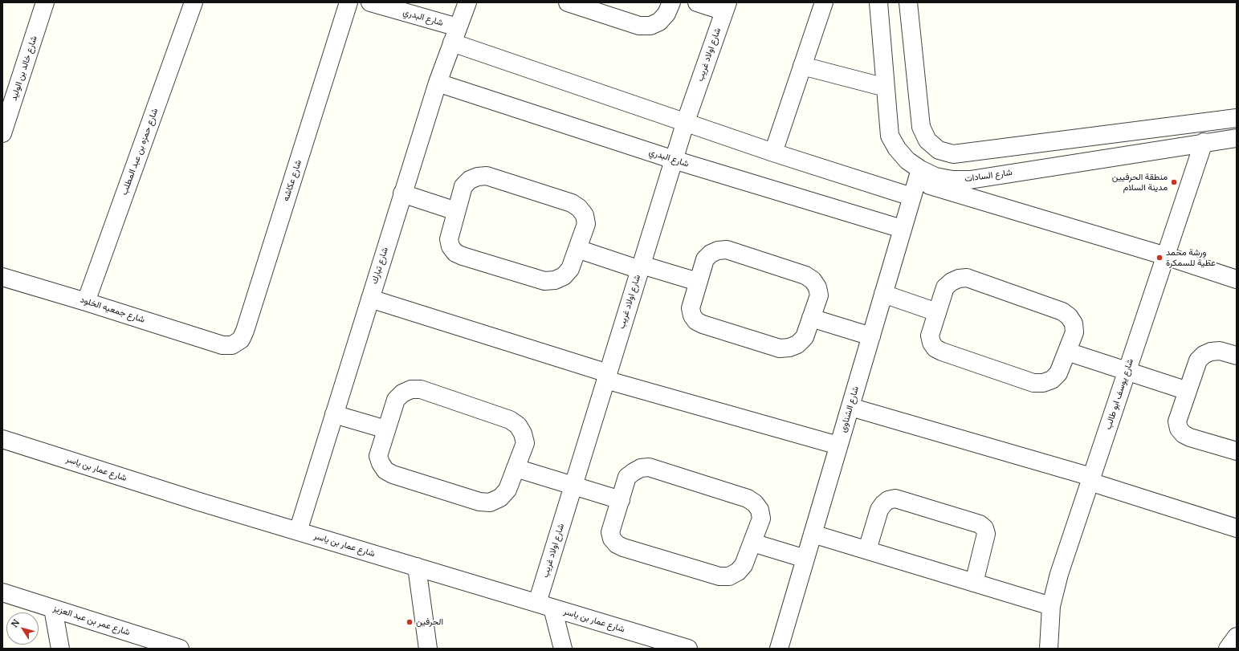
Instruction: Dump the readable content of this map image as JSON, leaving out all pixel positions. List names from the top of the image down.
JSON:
{
  "streets": {
    "street": [
      "شارع البدري",
      "شارع اولاد غريب",
      "شارع خالد بن الوليد",
      "شارع حمزه بن عبد المطلب",
      "شارع السادات",
      "شارع عكاشه",
      "شارع تبارك",
      "شارع جمعيه الخلود",
      "شارع يوسف ابو طالب",
      "شارع الشناوى",
      "شارع عمار بن ياسر",
      "شارع عمر بن عبد العزيز"
    ]
  },
  "crossings": [
    ["شارع البدري", "شارع اولاد غريب"],
    ["شارع البدري", "شارع السادات"],
    ["شارع البدري", "شارع تبارك"],
    ["شارع البدري", "شارع الشناوى"],
    ["شارع اولاد غريب", "شارع عمار بن ياسر"],
    ["شارع حمزه بن عبد المطلب", "شارع جمعيه الخلود"],
    ["شارع السادات", "شارع يوسف ابو طالب"],
    ["شارع السادات", "شارع الشناوى"],
    ["شارع عكاشه", "شارع جمعيه الخلود"],
    ["شارع تبارك", "شارع عمار بن ياسر"]
  ],
  "places": ["منطقة الحرفيين مدينة السلام", "ورشة محمد عطية للسمكرة", "الحرفين"],
  "north": "top left"
}
